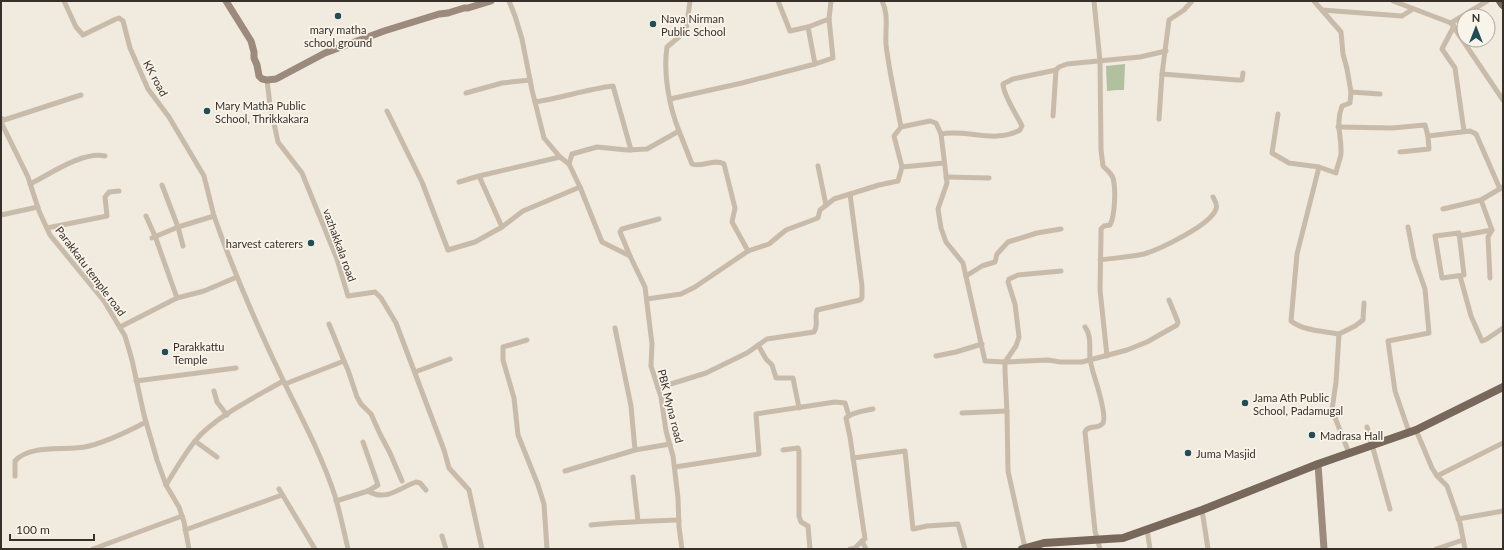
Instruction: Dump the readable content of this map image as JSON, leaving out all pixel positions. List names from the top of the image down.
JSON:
{
  "streets": {
    "street": [
      "KK road",
      "vazhakkala road",
      "Parakkatu temple road",
      "PBK Myna road"
    ]
  },
  "places": [
    "mary matha school ground",
    "Nava Nirman Public School",
    "Mary Matha Public School, Thrikkakara",
    "harvest caterers",
    "Parakkattu Temple",
    "Jama Ath Public School, Padamugal",
    "Madrasa Hall",
    "Juma Masjid"
  ],
  "scale_bar": "100 m",
  "north": "top"
}
